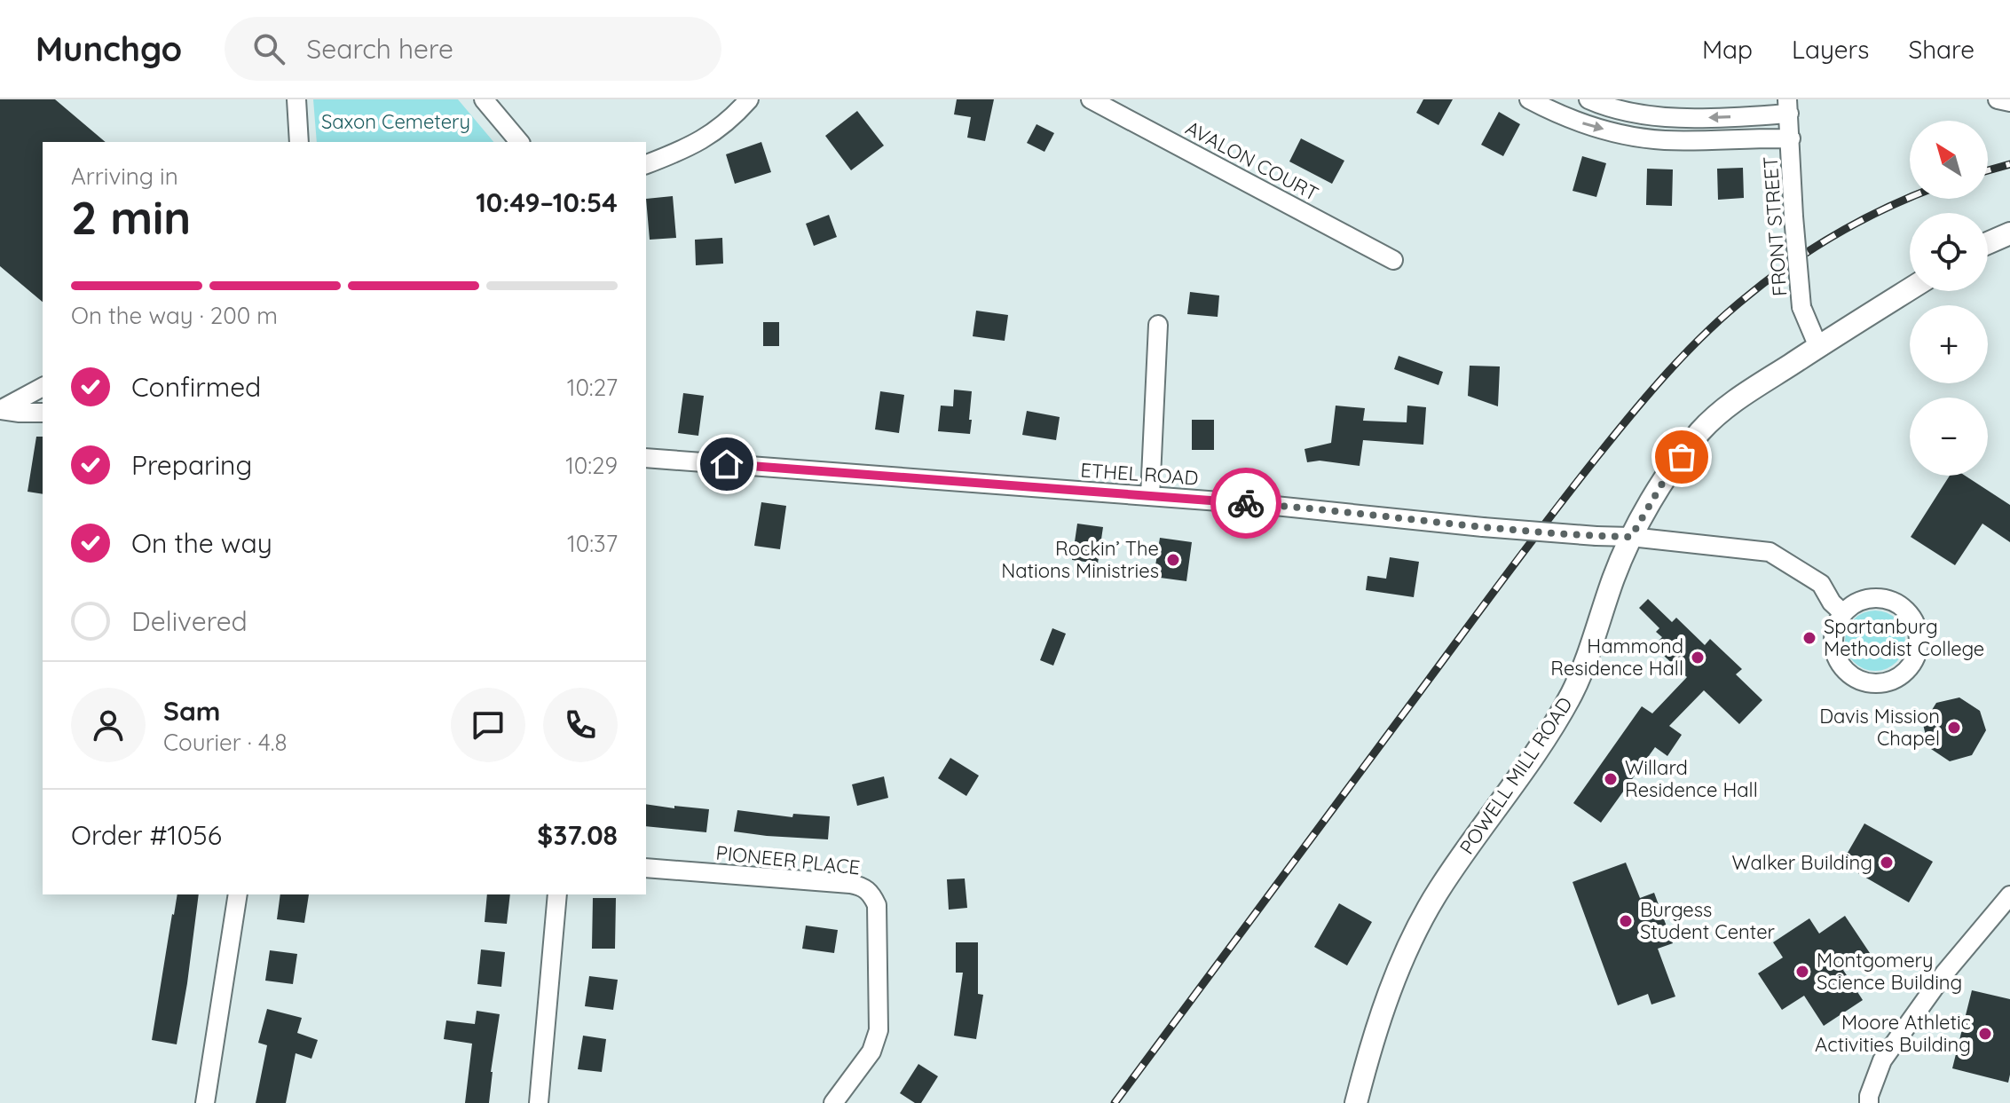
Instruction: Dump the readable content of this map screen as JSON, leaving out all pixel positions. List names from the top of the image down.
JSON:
{
  "streets": {
    "street": [
      "AVALON COURT",
      "FRONT STREET",
      "ETHEL ROAD",
      "POWELL MILL ROAD",
      "PIONEER PLACE"
    ]
  },
  "crossings": [
    ["FRONT STREET", "POWELL MILL ROAD"],
    ["ETHEL ROAD", "POWELL MILL ROAD"]
  ],
  "parks": ["Saxon Cemetery"],
  "places": [
    "Rockin’ The Nations Ministries",
    "Spartanburg Methodist College",
    "Hammond Residence Hall",
    "Davis Mission Chapel",
    "Willard Residence Hall",
    "Walker Building",
    "Burgess Student Center",
    "Montgomery Science Building",
    "Moore Athletic Activities Building"
  ],
  "north": "top left",
  "page": {
    "header": "Munchgo",
    "search": "Search here",
    "nav": ["Map", "Layers", "Share"],
    "map_buttons": ["+", "−"],
    "heading": ["2 min", "Arriving in", "10:49–10:54"],
    "panel": [
      "Sam",
      "Courier · 4.8",
      "Order #1056",
      "$37.08"
    ],
    "bar": "On the way · 200 m",
    "list": [
      ["Confirmed", "10:27"],
      ["Preparing", "10:29"],
      ["On the way", "10:37"],
      "Delivered"
    ]
  }
}
